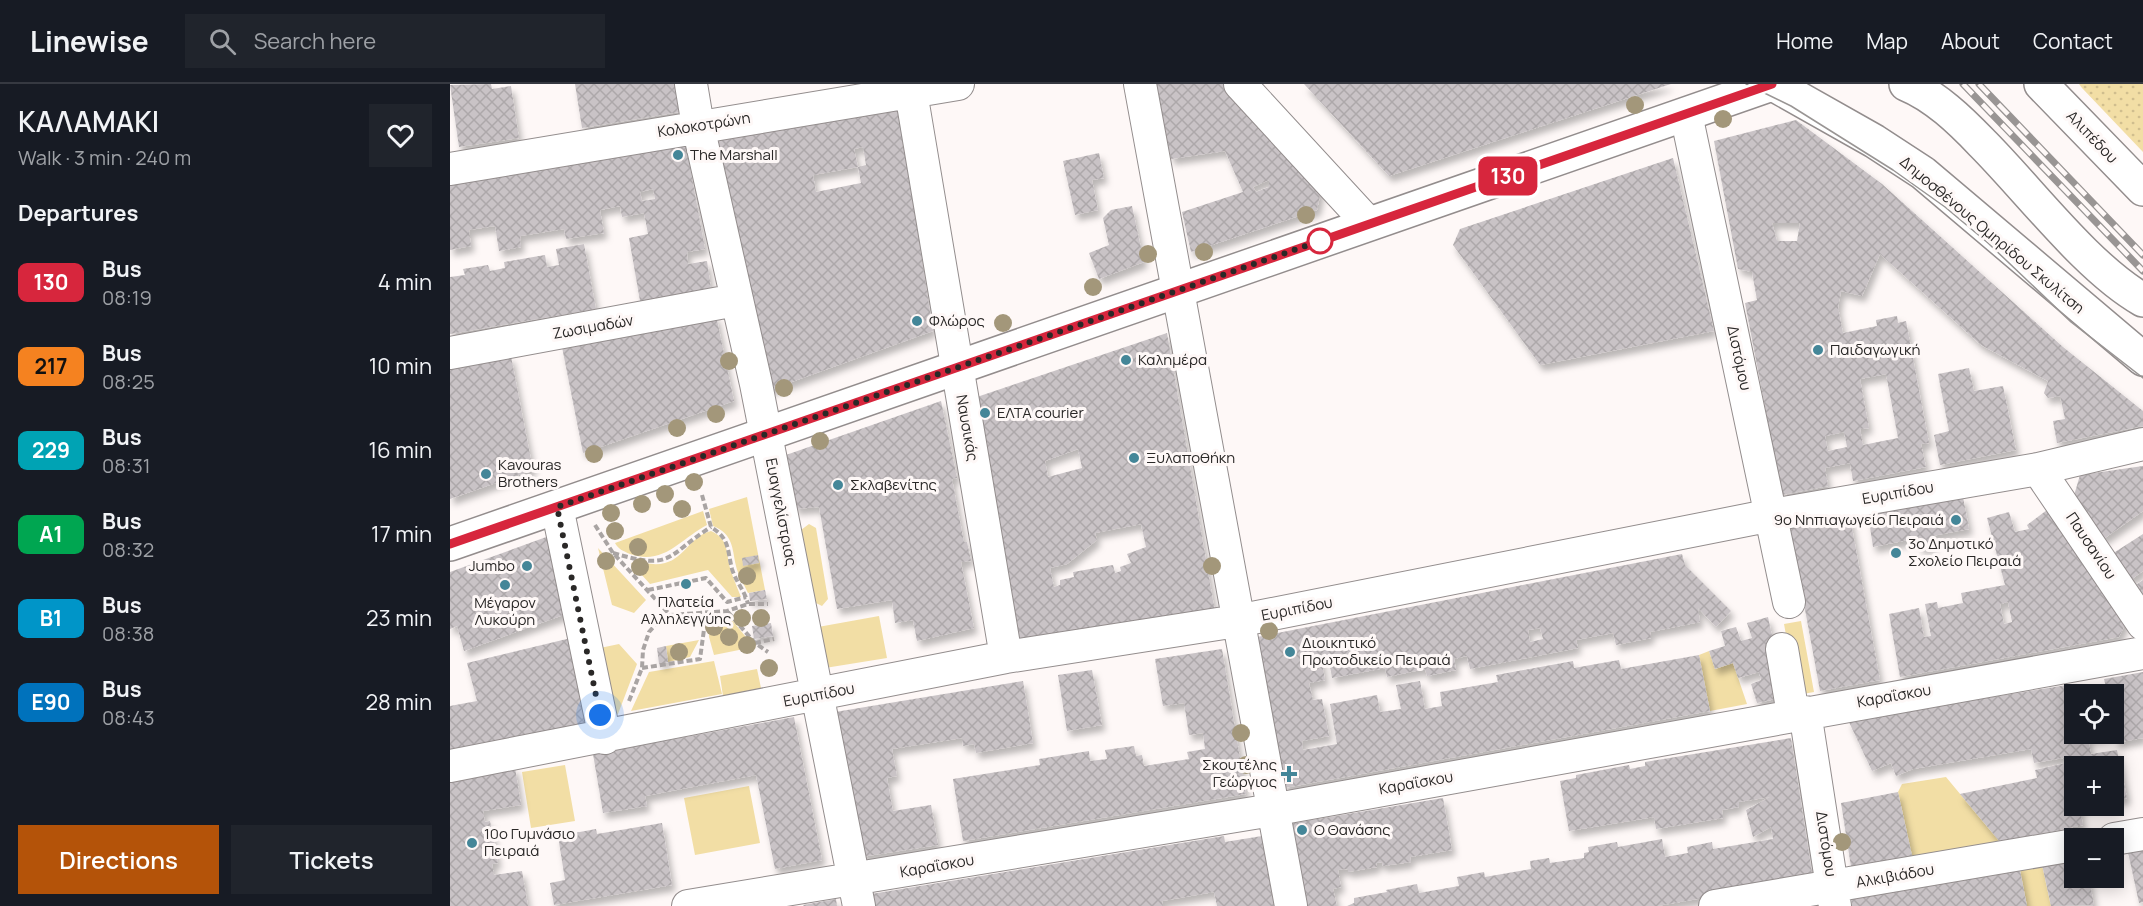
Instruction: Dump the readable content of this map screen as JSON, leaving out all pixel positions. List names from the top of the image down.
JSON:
{
  "streets": {
    "main road": ["Αλιπέδου", "Δημοσθένους Ομηρίδου Σκυλίτση"],
    "street": [
      "Κολοκοτρώνη",
      "Ζωσιμαδών",
      "Διστόμου",
      "Ναυσικάς",
      "Ευριπίδου",
      "Ευαγγελίστριας",
      "Παυσανίου",
      "Καραΐσκου",
      "Αλκιβιάδου"
    ]
  },
  "crossings": [
    ["Κολοκοτρώνη", "Ναυσικάς"],
    ["Κολοκοτρώνη", "Ευαγγελίστριας"],
    ["Ζωσιμαδών", "Ευαγγελίστριας"],
    ["Διστόμου", "Ευριπίδου"],
    ["Διστόμου", "Καραΐσκου"],
    ["Διστόμου", "Αλκιβιάδου"],
    ["Ναυσικάς", "Ευριπίδου"],
    ["Ευριπίδου", "Ευαγγελίστριας"],
    ["Ευριπίδου", "Παυσανίου"],
    ["Ευαγγελίστριας", "Καραΐσκου"]
  ],
  "places": {
    "other": [
      "The Marshall",
      "Φλώρος",
      "Παιδαγωγική",
      "Καλημέρα",
      "ΕΛΤΑ courier",
      "Ξυλαποθήκη",
      "Kavouras Brothers",
      "Σκλαβενίτης",
      "9o Νηπιαγωγείο Πειραιά",
      "3ο Δημοτικό Σχολείο Πειραιά",
      "Jumbo",
      "Πλατεία Αλληλεγγύης",
      "Μέγαρον Λυκούρη",
      "Διοικητικό Πρωτοδικείο Πειραιά",
      "Ο Θανάσης",
      "10ο Γυμνάσιο Πειραιά"
    ],
    "health": ["Σκουτέλης Γεώργιος"]
  },
  "lines": ["bus line 130"],
  "page": {
    "header": "Linewise",
    "search": "Search here",
    "nav": [
      "Home",
      "Map",
      "About",
      "Contact"
    ],
    "heading": [
      ["ΚΑΛΑΜΑΚΙ", "Walk · 3 min · 240 m"],
      "Departures"
    ],
    "on_map": "130",
    "list": [
      {
        "mark": "130",
        "name": "Bus",
        "note": "08:19",
        "value": "4 min"
      },
      {
        "mark": "217",
        "name": "Bus",
        "note": "08:25",
        "value": "10 min"
      },
      {
        "mark": "229",
        "name": "Bus",
        "note": "08:31",
        "value": "16 min"
      },
      {
        "mark": "Α1",
        "name": "Bus",
        "note": "08:32",
        "value": "17 min"
      },
      {
        "mark": "Β1",
        "name": "Bus",
        "note": "08:38",
        "value": "23 min"
      },
      {
        "mark": "Ε90",
        "name": "Bus",
        "note": "08:43",
        "value": "28 min"
      }
    ],
    "map_buttons": ["+", "−"],
    "buttons": ["Directions", "Tickets"]
  }
}
